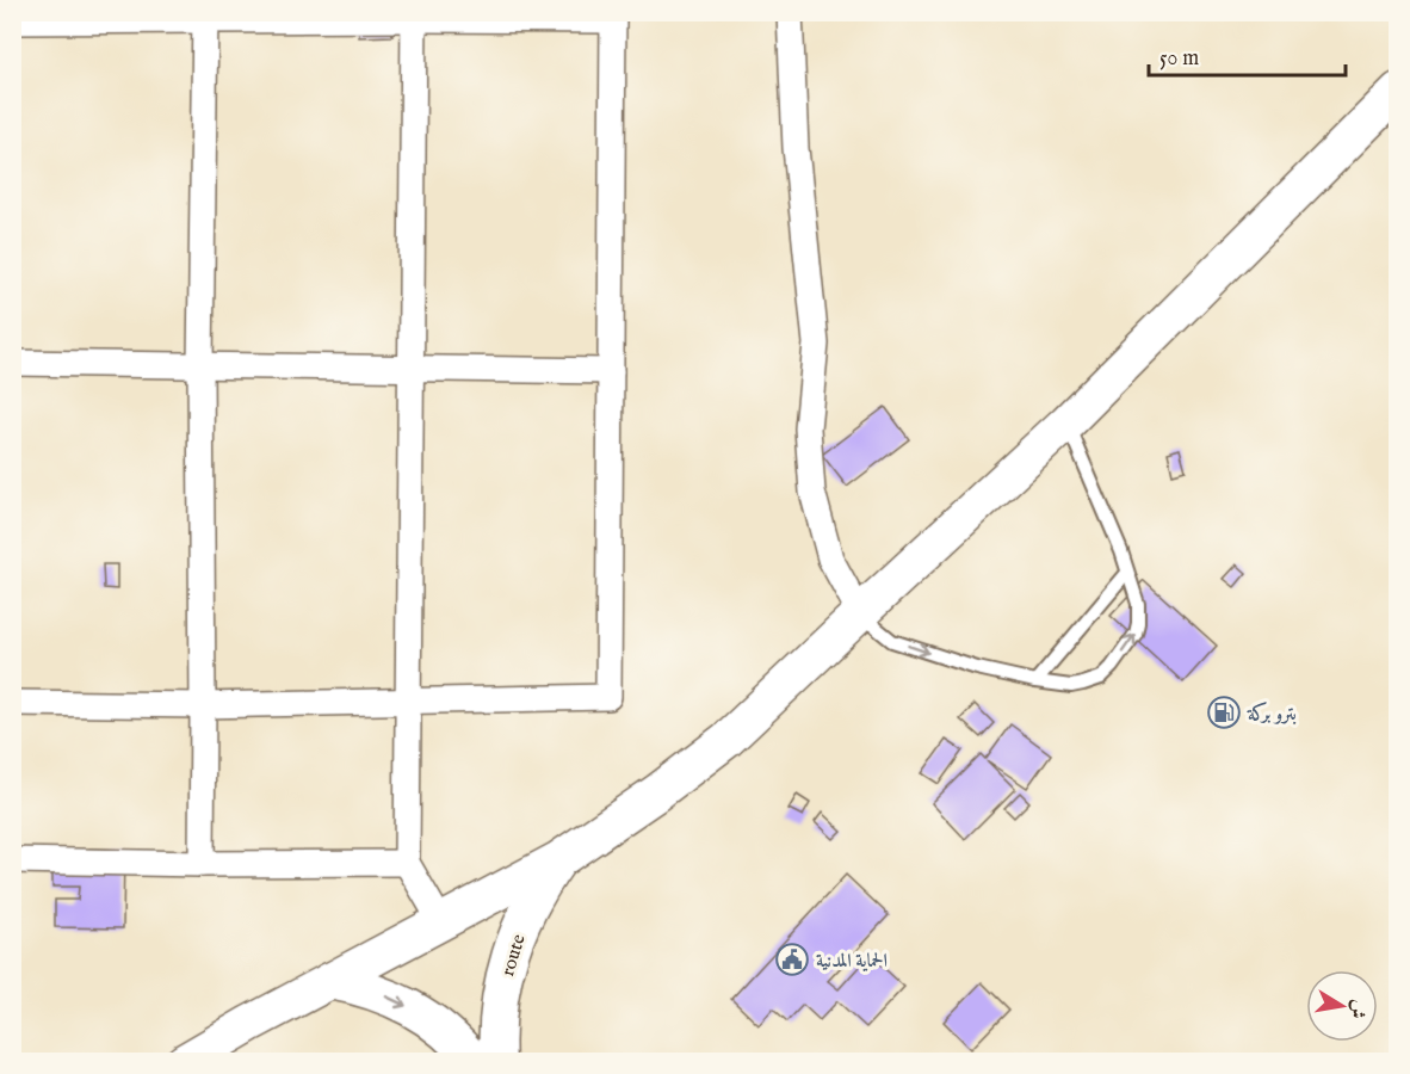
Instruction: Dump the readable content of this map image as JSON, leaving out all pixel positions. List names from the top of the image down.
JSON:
{
  "streets": {
    "main road": ["route"]
  },
  "places": {
    "fuel station": ["بترو بركة"],
    "public building": ["الحماية المدنية"]
  },
  "scale_bar": "50 m",
  "north": "right"
}
